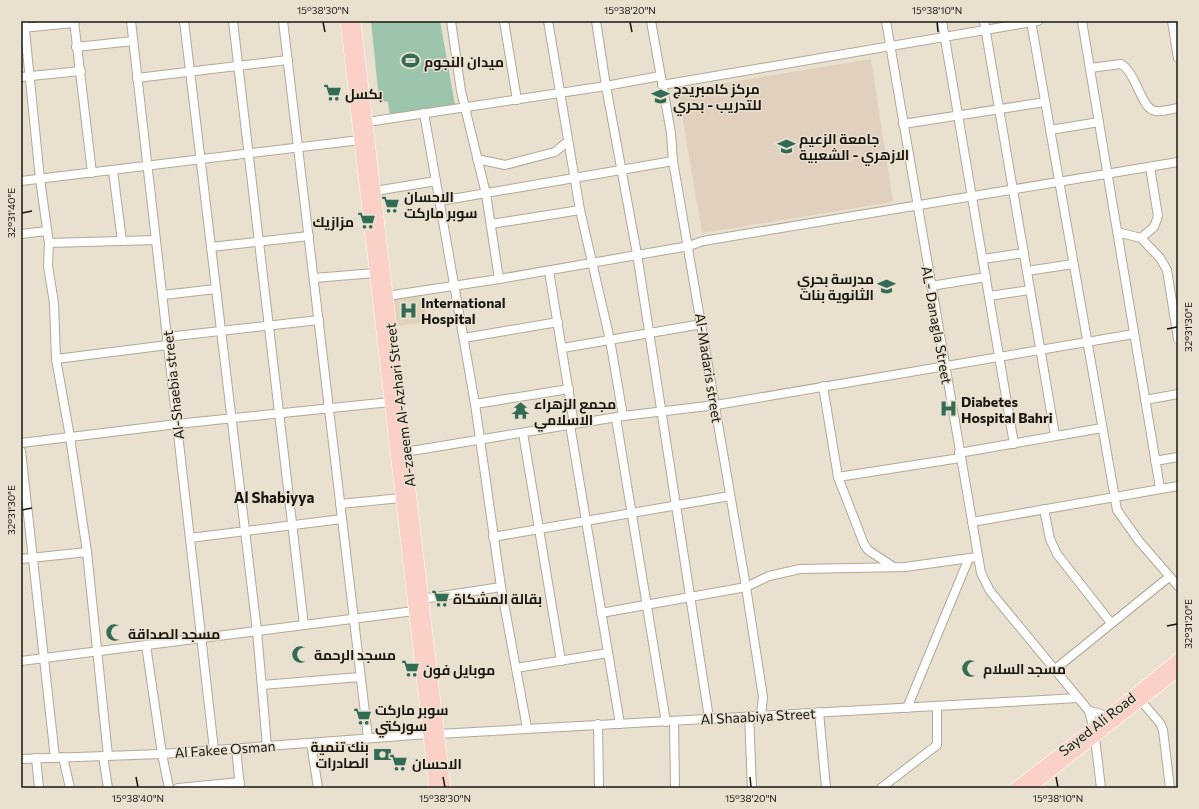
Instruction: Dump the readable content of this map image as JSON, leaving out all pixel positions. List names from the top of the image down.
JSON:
{
  "streets": {
    "main road": ["Al-zaeem Al-Azhari Street", "Sayed Ali Road"],
    "street": [
      "AL- Danagla Street",
      "Al-Madaris street",
      "Al-Shaebia street",
      "Al Shaabiya Street",
      "Al Fakee Osman"
    ]
  },
  "crossings": [
    ["AL- Danagla Street", "Al Shaabiya Street"],
    ["Al-Madaris street", "Al Shaabiya Street"],
    ["Al-Shaebia street", "Al Fakee Osman"],
    ["Al-zaeem Al-Azhari Street", "Al Shaabiya Street"],
    ["Al-zaeem Al-Azhari Street", "Al Fakee Osman"],
    ["Al Shaabiya Street", "Al Fakee Osman"]
  ],
  "districts": ["Al Shabiyya"],
  "places": {
    "sports": ["ميدان النجوم"],
    "supermarket": [
      "بكسل",
      "الاحسان سوبر ماركت",
      "مزازيك",
      "بقالة المشكاة",
      "موبايل فون",
      "سوبر ماركت سوركتي",
      "الاحسان"
    ],
    "school or university": ["مركز كامبريدج للتدريب - بحري", "جامعة الزعيم الازهري - الشعبية", "مدرسة بحري الثانوية بنات"],
    "hospital": ["International Hospital", "Diabetes Hospital Bahri"],
    "temple": ["مجمع الزهراء الاسلامي"],
    "mosque": ["مسجد الصداقة", "مسجد الرحمة", "مسجد السلام"],
    "bank": ["بنك تنمية الصادرات"]
  },
  "coordinates": [
    "15°38'30\"N",
    "15°38'20\"N",
    "15°38'10\"N",
    "32°31'40\"E",
    "32°31'30\"E",
    "32°31'20\"E",
    "15°38'40\"N"
  ]
}
